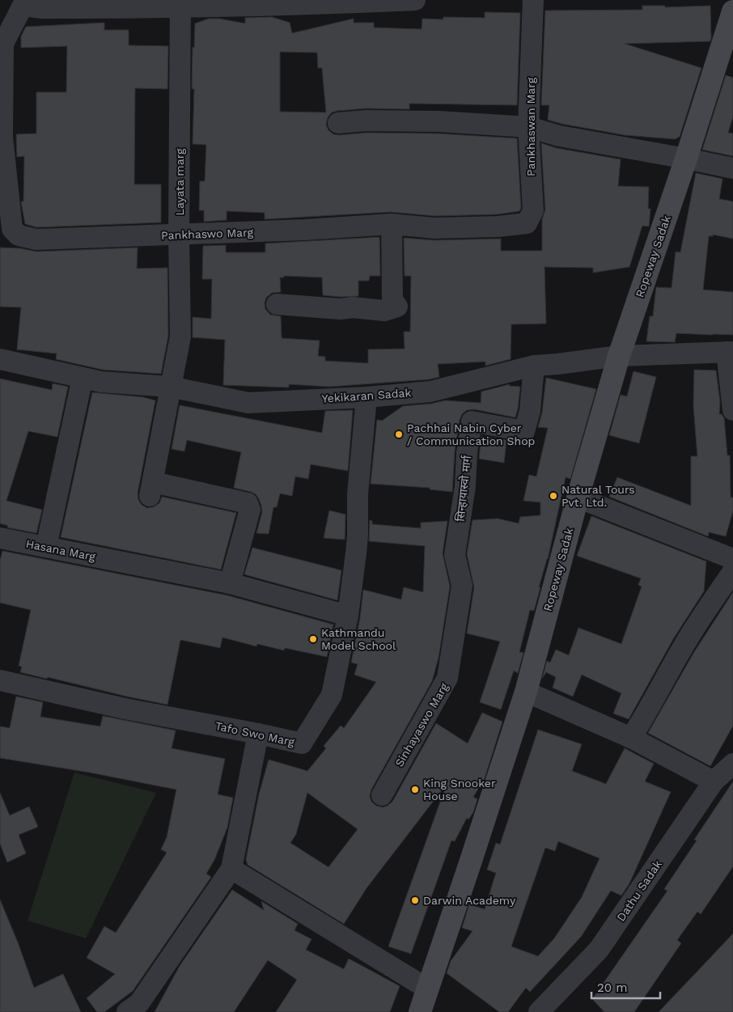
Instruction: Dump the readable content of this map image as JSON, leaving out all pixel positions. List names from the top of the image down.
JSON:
{
  "streets": {
    "main road": ["Ropeway Sadak"],
    "street": [
      "Pankhaswan Marg",
      "Layata marg",
      "Pankhaswo Marg",
      "Yekikaran Sadak",
      "सिन्हायास्वो मार्ग",
      "Hasana Marg",
      "Sinhayaswo Marg",
      "Tafo Swo Marg",
      "Dathu Sadak"
    ]
  },
  "crossings": [
    ["Pankhaswan Marg", "Pankhaswo Marg"],
    ["Layata marg", "Pankhaswo Marg"],
    ["Layata marg", "Yekikaran Sadak"],
    ["Layata marg", "Hasana Marg"],
    ["Ropeway Sadak", "Yekikaran Sadak"],
    ["Yekikaran Sadak", "सिन्हायास्वो मार्ग"],
    ["Yekikaran Sadak", "Tafo Swo Marg"],
    ["सिन्हायास्वो मार्ग", "Sinhayaswo Marg"],
    ["Hasana Marg", "Tafo Swo Marg"]
  ],
  "places": [
    "Pachhai Nabin Cyber / Communication Shop",
    "Natural Tours Pvt. Ltd.",
    "Kathmandu Model School",
    "King Snooker House",
    "Darwin Academy"
  ],
  "scale_bar": "20 m"
}
